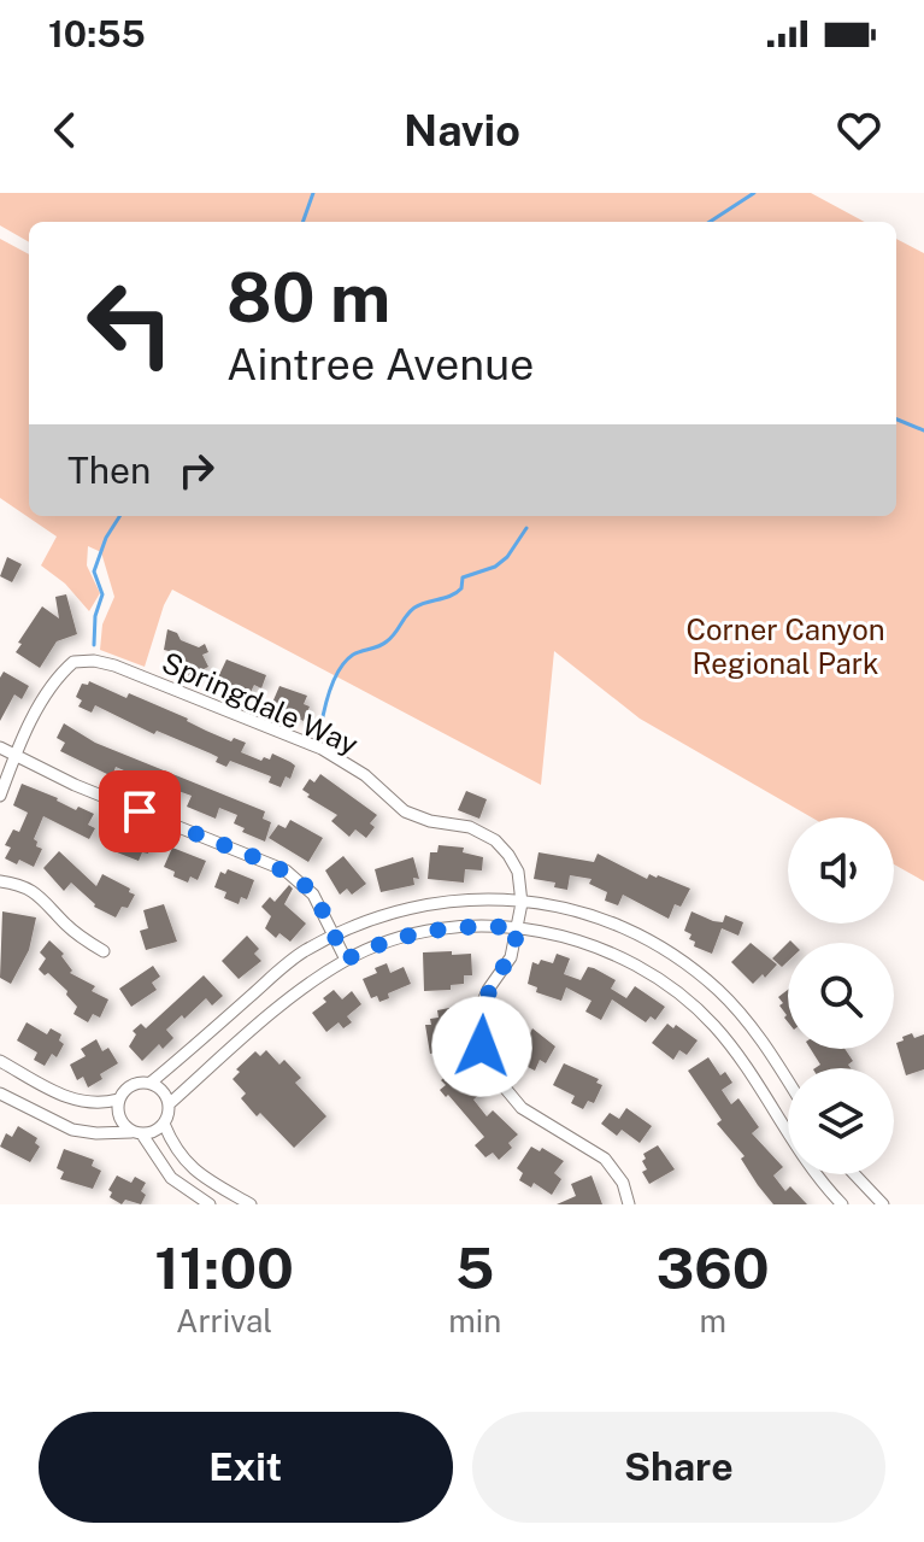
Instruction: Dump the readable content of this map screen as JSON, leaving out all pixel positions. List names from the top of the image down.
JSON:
{
  "streets": {
    "street": ["Springdale Way"]
  },
  "parks": ["Corner Canyon Regional Park"],
  "page": {
    "status": "10:55",
    "header": "Navio",
    "turn": ["80 m", "Aintree Avenue"],
    "then": "Then",
    "eta": [
      "11:00",
      "Arrival",
      "5",
      "min",
      "360",
      "m"
    ],
    "buttons": ["Exit", "Share"]
  }
}
